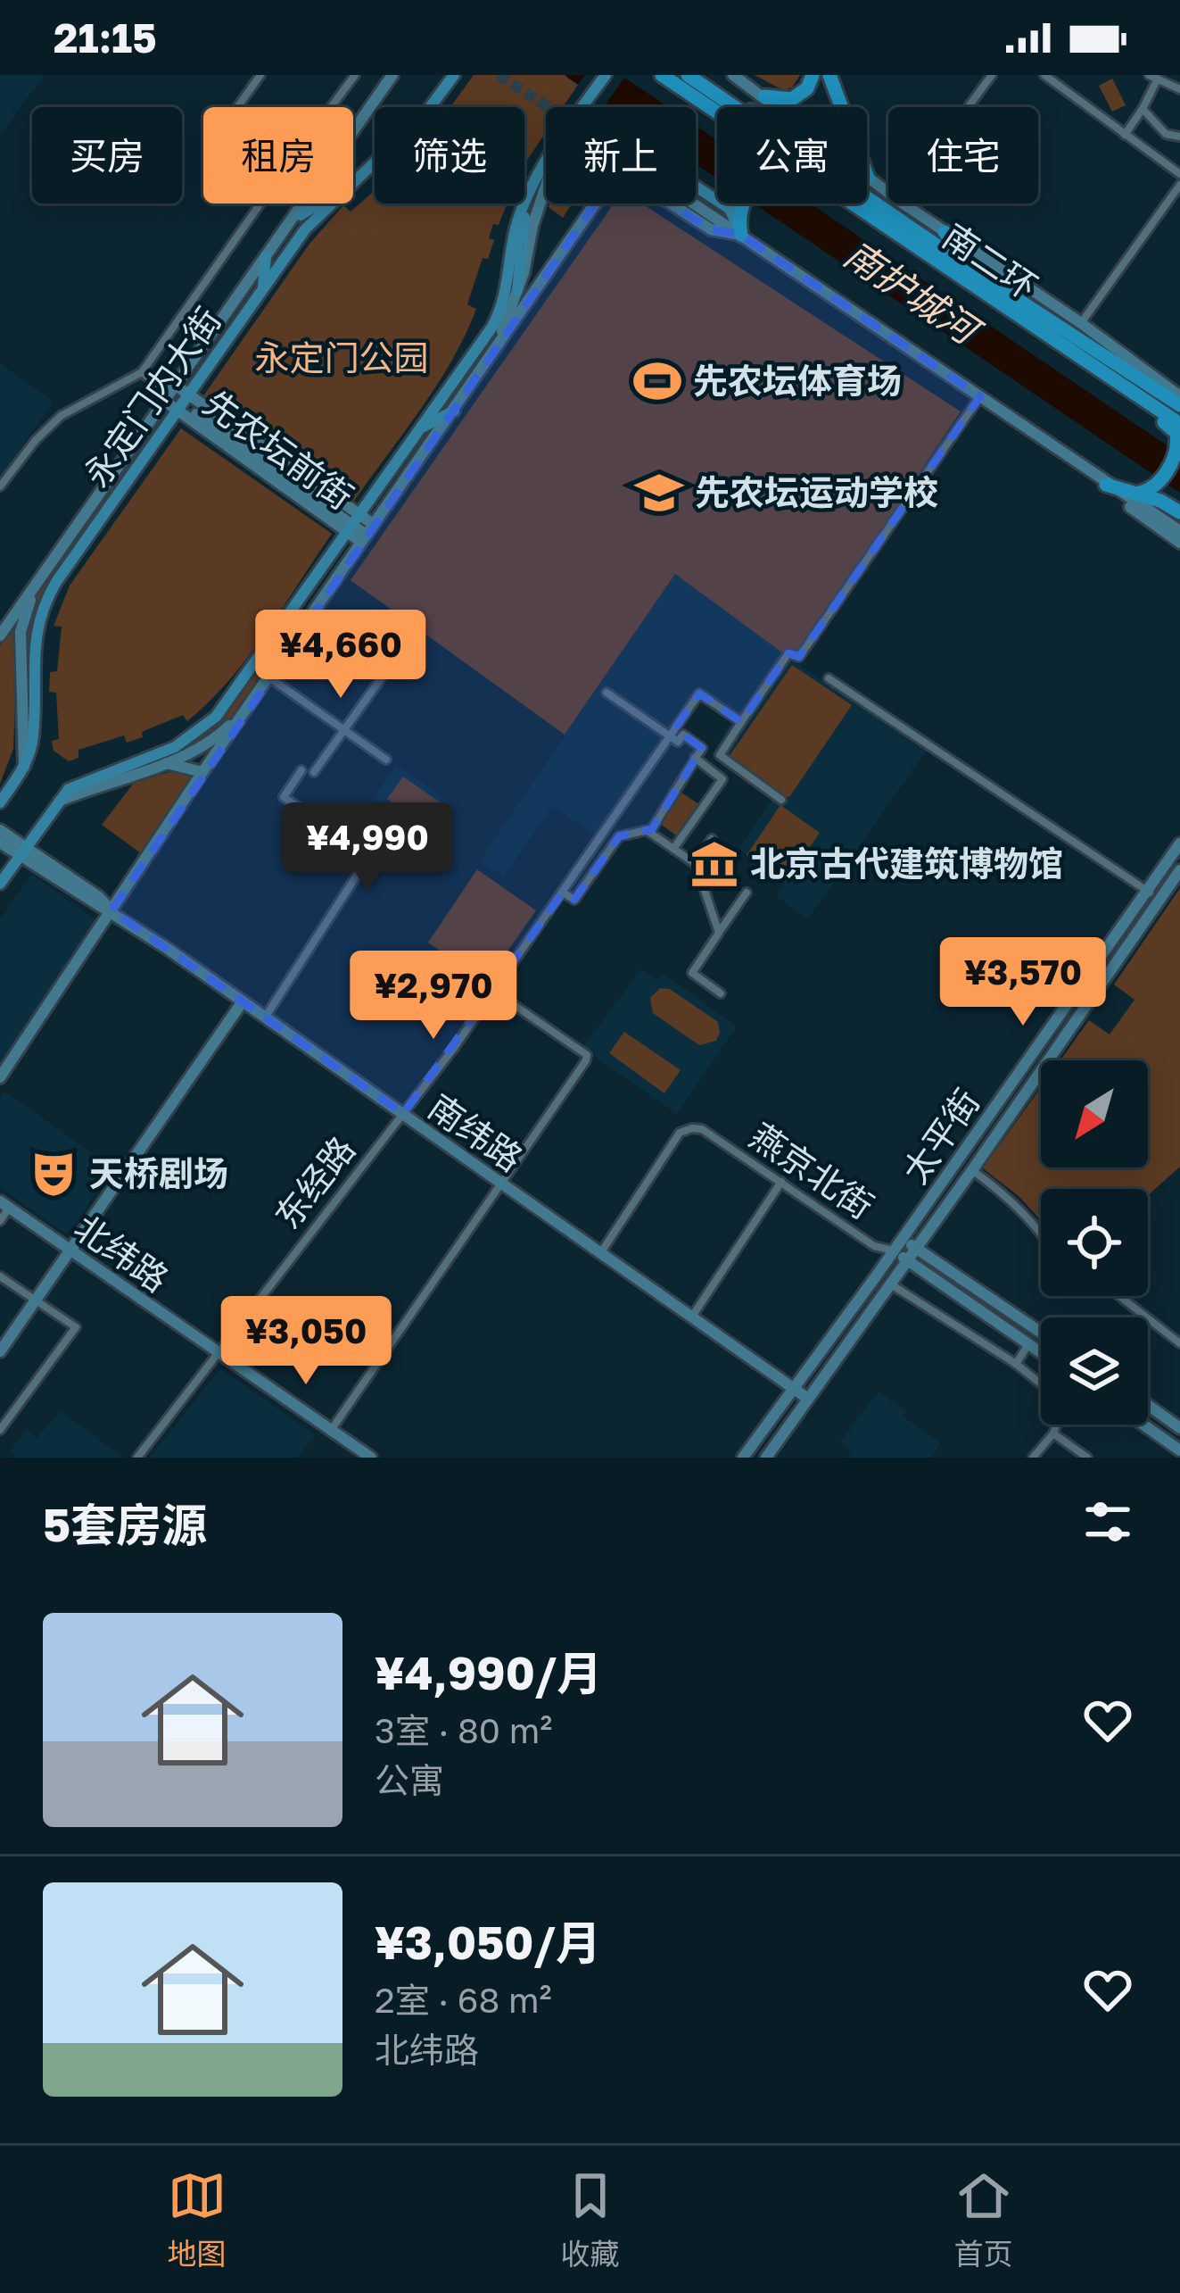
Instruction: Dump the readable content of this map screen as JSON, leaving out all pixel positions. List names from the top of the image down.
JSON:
{
  "streets": {
    "highway": ["南二环"],
    "main road": ["永定门内大街"],
    "street": [
      "先农坛前街",
      "南纬路",
      "太平街",
      "燕京北街",
      "东经路",
      "北纬路"
    ]
  },
  "crossings": [
    ["永定门内大街", "先农坛前街"],
    ["南纬路", "太平街"],
    ["南纬路", "燕京北街"],
    ["南纬路", "东经路"],
    ["太平街", "燕京北街"],
    ["东经路", "北纬路"]
  ],
  "water": ["南护城河"],
  "parks": ["永定门公园"],
  "places": {
    "sports": ["先农坛体育场"],
    "school or university": ["先农坛运动学校"],
    "museum": ["北京古代建筑博物馆"],
    "theatre": ["天桥剧场"]
  },
  "north": "bottom left",
  "page": {
    "status": "21:15",
    "chip": [
      "买房",
      "租房",
      "筛选",
      "新上",
      "公寓",
      "住宅"
    ],
    "price": [
      "¥4,660",
      "¥4,990",
      "¥3,570",
      "¥2,970",
      "¥3,050"
    ],
    "heading": "5套房源",
    "list": [
      {
        "name": "¥4,990/月",
        "note": "3室 · 80 m² · 公寓"
      },
      {
        "name": "¥3,050/月",
        "note": "2室 · 68 m² · 北纬路"
      }
    ],
    "tabs": ["地图", "收藏", "首页"]
  }
}
